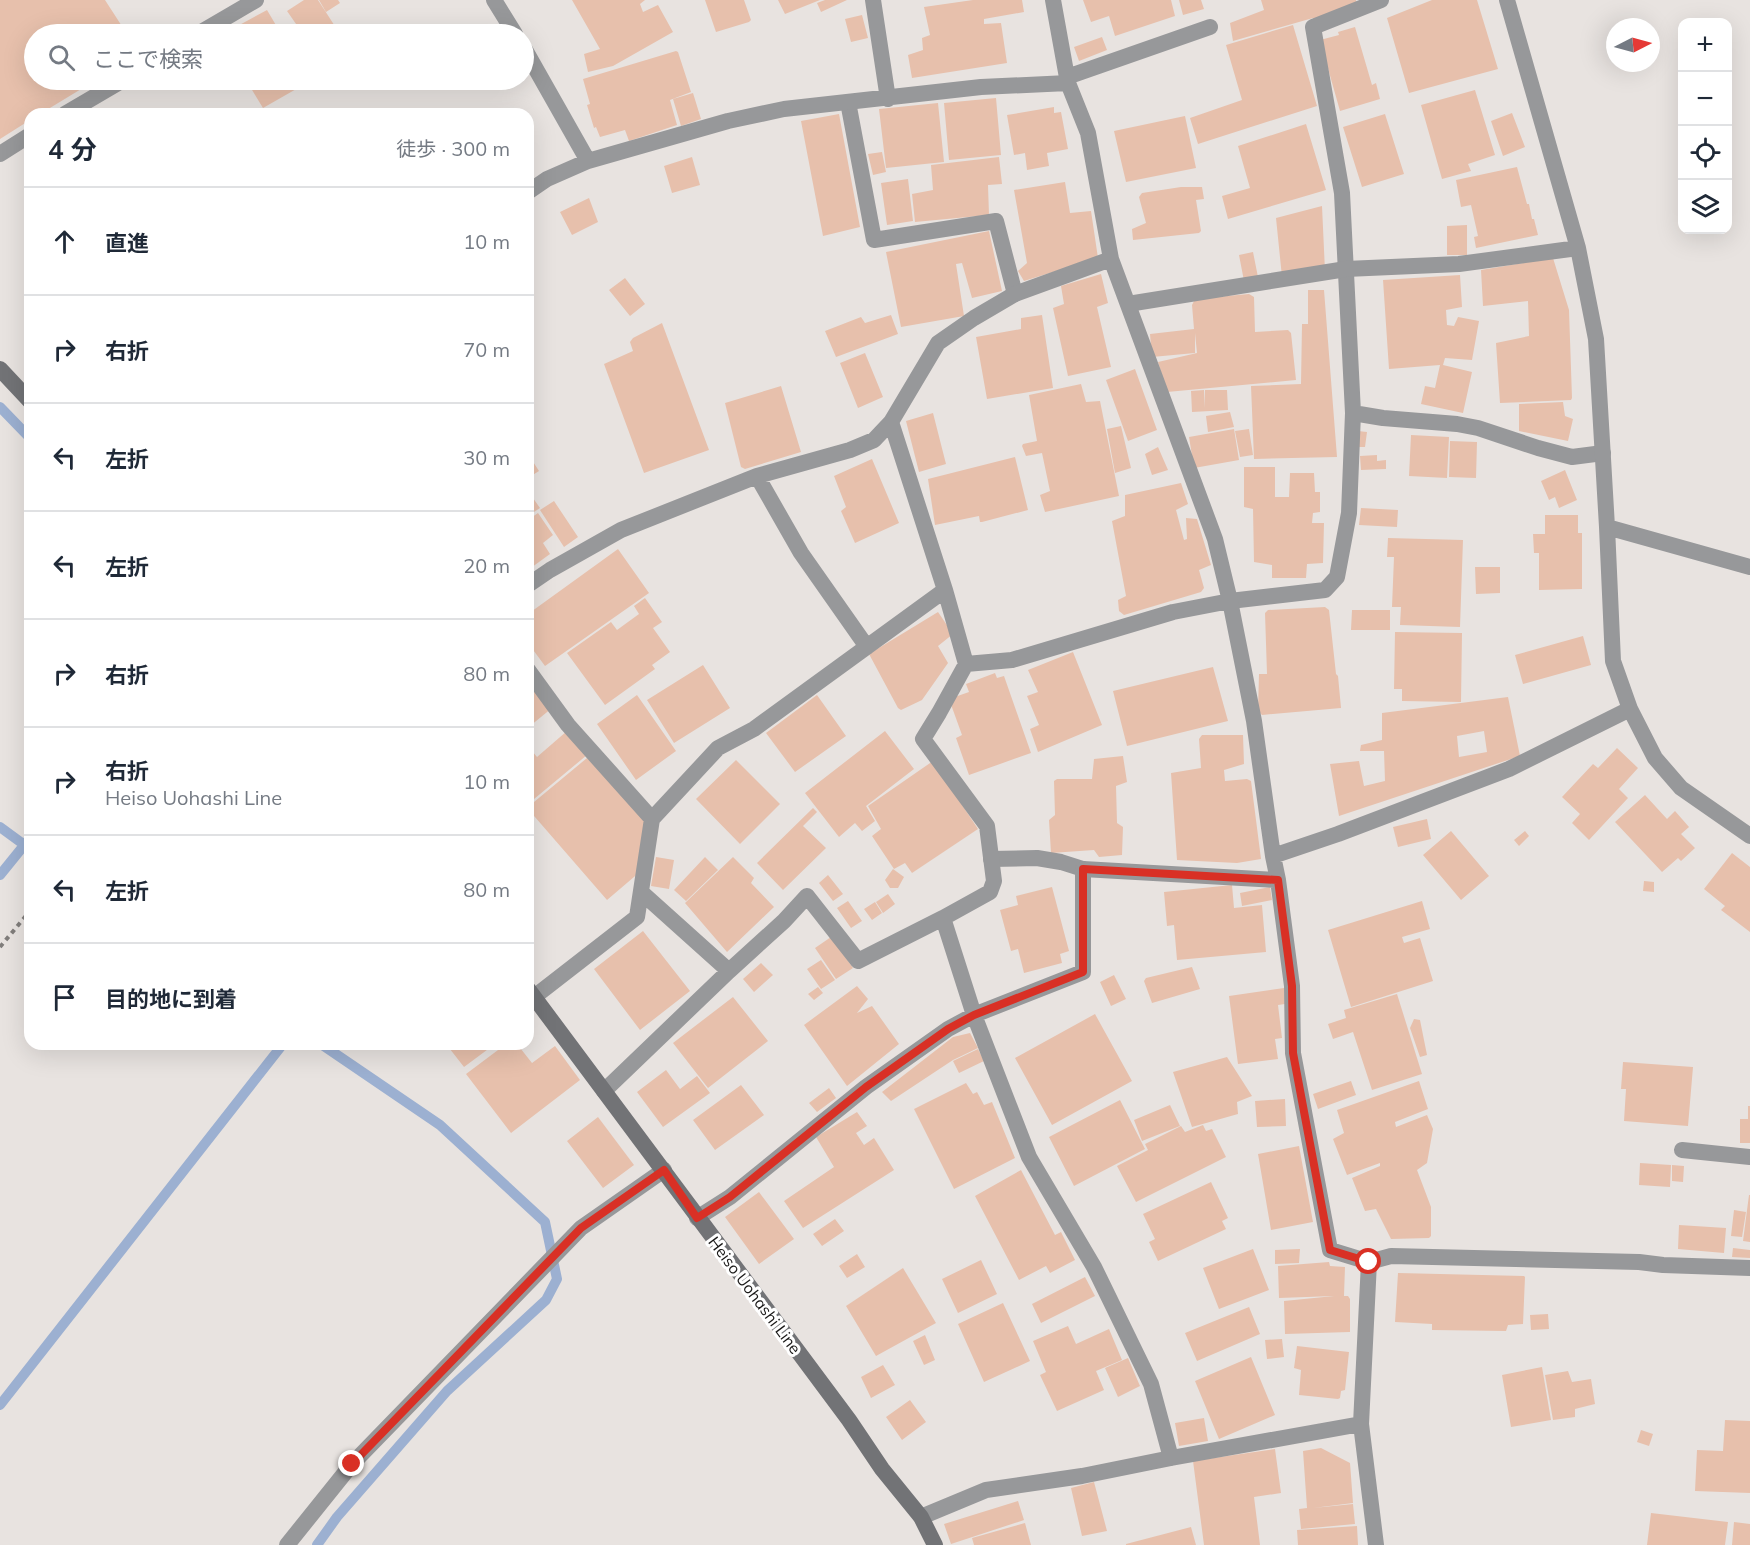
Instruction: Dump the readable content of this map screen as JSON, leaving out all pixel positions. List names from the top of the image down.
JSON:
{
  "streets": {
    "main road": ["Heiso Uohashi Line"]
  },
  "north": "right",
  "page": {
    "map_buttons": ["+", "−"],
    "search": "ここで検索",
    "heading": ["4 分", "徒歩 · 300 m"],
    "list": [
      ["直進", "10 m"],
      ["右折", "70 m"],
      ["左折", "30 m"],
      ["左折", "20 m"],
      ["右折", "80 m"],
      ["右折", "Heiso Uohashi Line", "10 m"],
      ["左折", "80 m"],
      "目的地に到着"
    ]
  }
}
